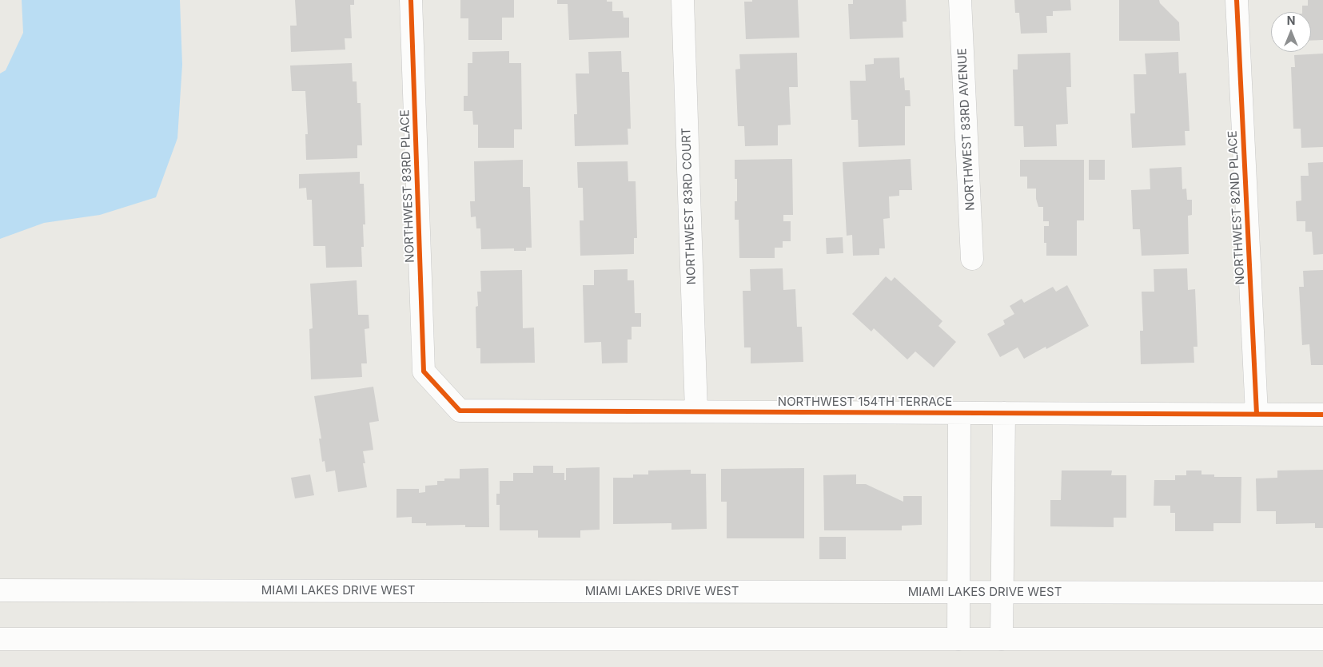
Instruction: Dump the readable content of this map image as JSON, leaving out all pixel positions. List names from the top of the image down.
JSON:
{
  "streets": {
    "street": [
      "NORTHWEST 83RD AVENUE",
      "NORTHWEST 83RD PLACE",
      "NORTHWEST 83RD COURT",
      "NORTHWEST 82ND PLACE",
      "NORTHWEST 154TH TERRACE",
      "MIAMI LAKES DRIVE WEST"
    ]
  },
  "crossings": [
    ["NORTHWEST 83RD PLACE", "NORTHWEST 154TH TERRACE"],
    ["NORTHWEST 83RD COURT", "NORTHWEST 154TH TERRACE"],
    ["NORTHWEST 82ND PLACE", "NORTHWEST 154TH TERRACE"]
  ],
  "north": "top"
}
